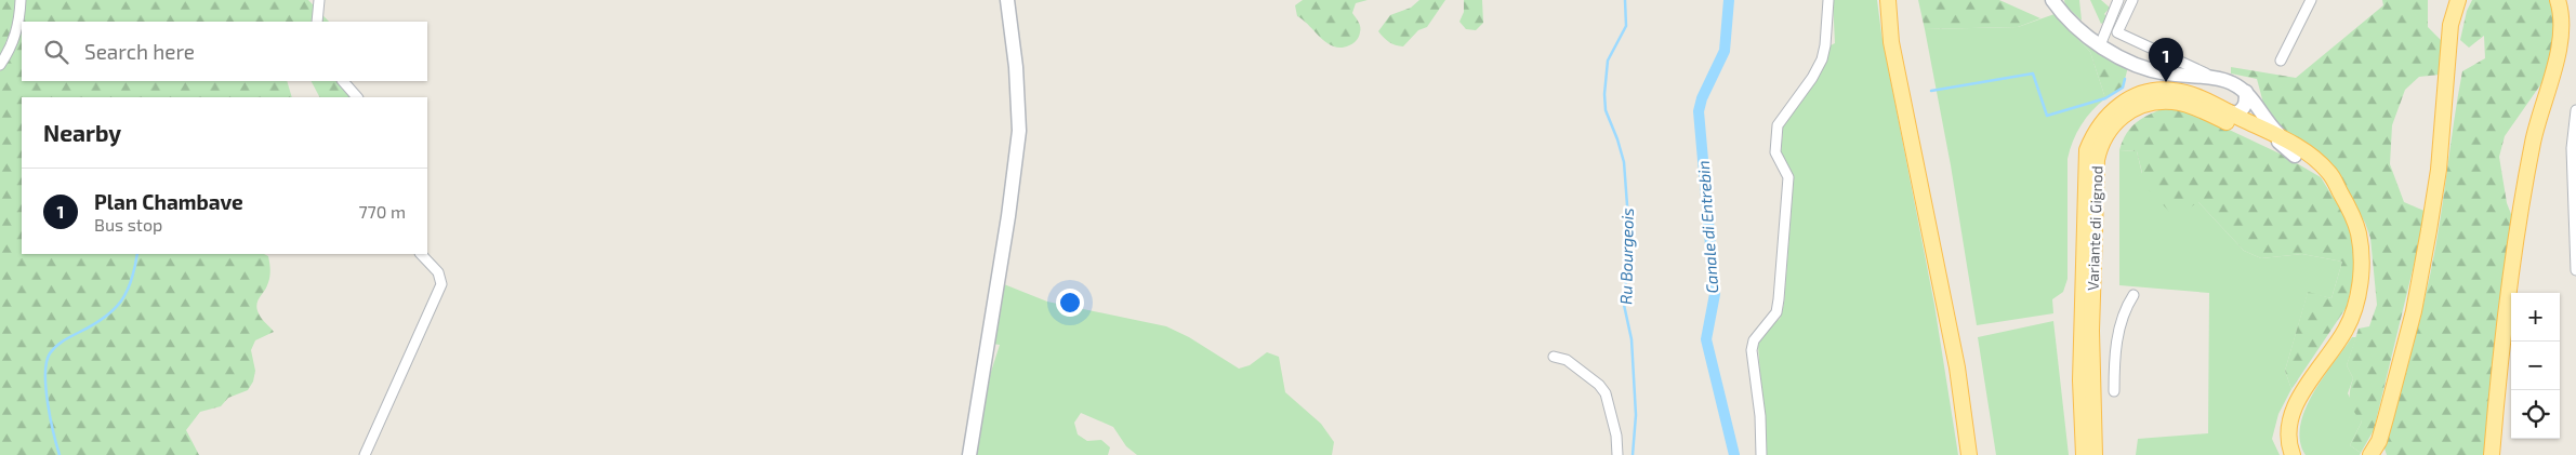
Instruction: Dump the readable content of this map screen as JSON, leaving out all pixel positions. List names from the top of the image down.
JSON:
{
  "streets": {
    "main road": ["Variante di Gignod"]
  },
  "water": ["Canale di Entrebin", "Ru Bourgeois"],
  "page": {
    "search": "Search here",
    "pins": "1",
    "heading": "Nearby",
    "list": [
      {
        "mark": "1",
        "name": "Plan Chambave",
        "note": "Bus stop",
        "value": "770 m"
      }
    ],
    "map_buttons": ["+", "−"]
  }
}
